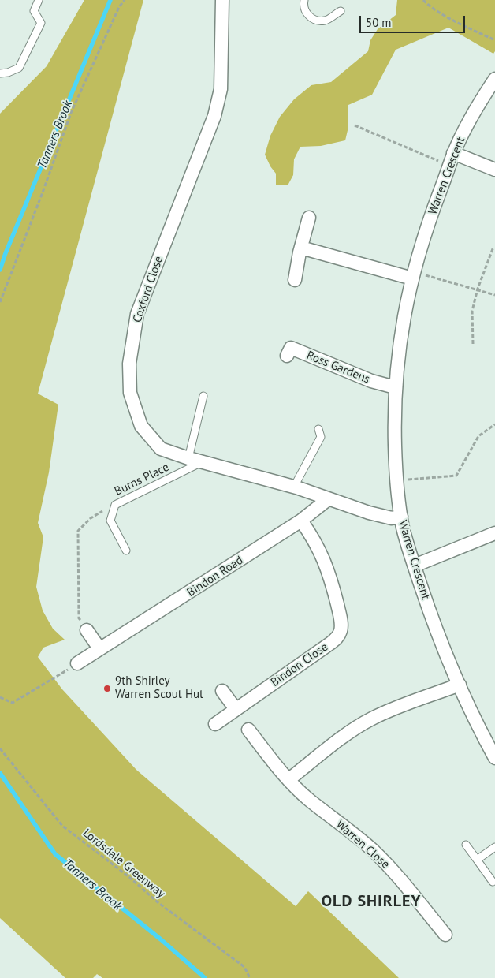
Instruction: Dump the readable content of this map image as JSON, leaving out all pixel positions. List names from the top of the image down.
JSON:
{
  "streets": {
    "street": [
      "Warren Crescent",
      "Coxford Close",
      "Ross Gardens",
      "Bindon Road",
      "Bindon Close",
      "Warren Close"
    ],
    "lane": ["Burns Place"],
    "path": ["Lordsdale Greenway"]
  },
  "crossings": [
    ["Warren Crescent", "Coxford Close"],
    ["Warren Crescent", "Ross Gardens"],
    ["Coxford Close", "Burns Place"],
    ["Coxford Close", "Bindon Road"],
    ["Bindon Road", "Bindon Close"]
  ],
  "districts": ["OLD SHIRLEY"],
  "water": ["Tanners Brook"],
  "places": ["9th Shirley Warren Scout Hut"],
  "scale_bar": "50 m"
}
